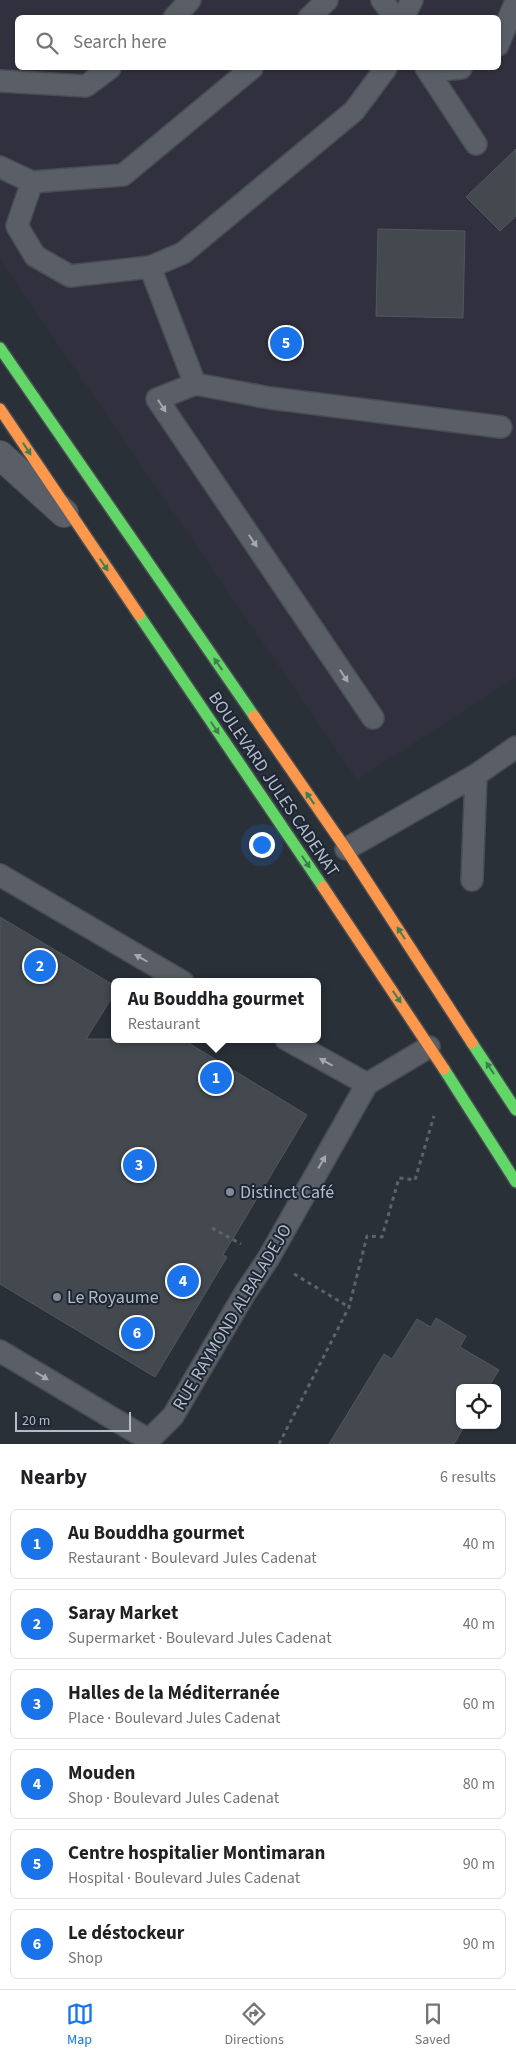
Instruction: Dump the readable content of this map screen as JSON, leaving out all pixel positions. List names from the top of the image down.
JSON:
{
  "streets": {
    "street": ["BOULEVARD JULES CADENAT"],
    "lane": ["RUE RAYMOND ALBALADEJO"]
  },
  "crossings": [
    ["BOULEVARD JULES CADENAT", "RUE RAYMOND ALBALADEJO"]
  ],
  "places": ["Distinct Café", "Le Royaume"],
  "scale_bar": "20 m",
  "page": {
    "search": "Search here",
    "pins": [
      "5",
      "2",
      "1",
      "3",
      "4",
      "6"
    ],
    "popup": ["Au Bouddha gourmet", "Restaurant"],
    "scale": "20 m",
    "heading": ["Nearby", "6 results"],
    "list": [
      {
        "mark": "1",
        "name": "Au Bouddha gourmet",
        "note": "Restaurant · Boulevard Jules Cadenat",
        "value": "40 m"
      },
      {
        "mark": "2",
        "name": "Saray Market",
        "note": "Supermarket · Boulevard Jules Cadenat",
        "value": "40 m"
      },
      {
        "mark": "3",
        "name": "Halles de la Méditerranée",
        "note": "Place · Boulevard Jules Cadenat",
        "value": "60 m"
      },
      {
        "mark": "4",
        "name": "Mouden",
        "note": "Shop · Boulevard Jules Cadenat",
        "value": "80 m"
      },
      {
        "mark": "5",
        "name": "Centre hospitalier Montimaran",
        "note": "Hospital · Boulevard Jules Cadenat",
        "value": "90 m"
      },
      {
        "mark": "6",
        "name": "Le déstockeur",
        "note": "Shop",
        "value": "90 m"
      }
    ],
    "nav": ["Map", "Directions", "Saved"]
  }
}
